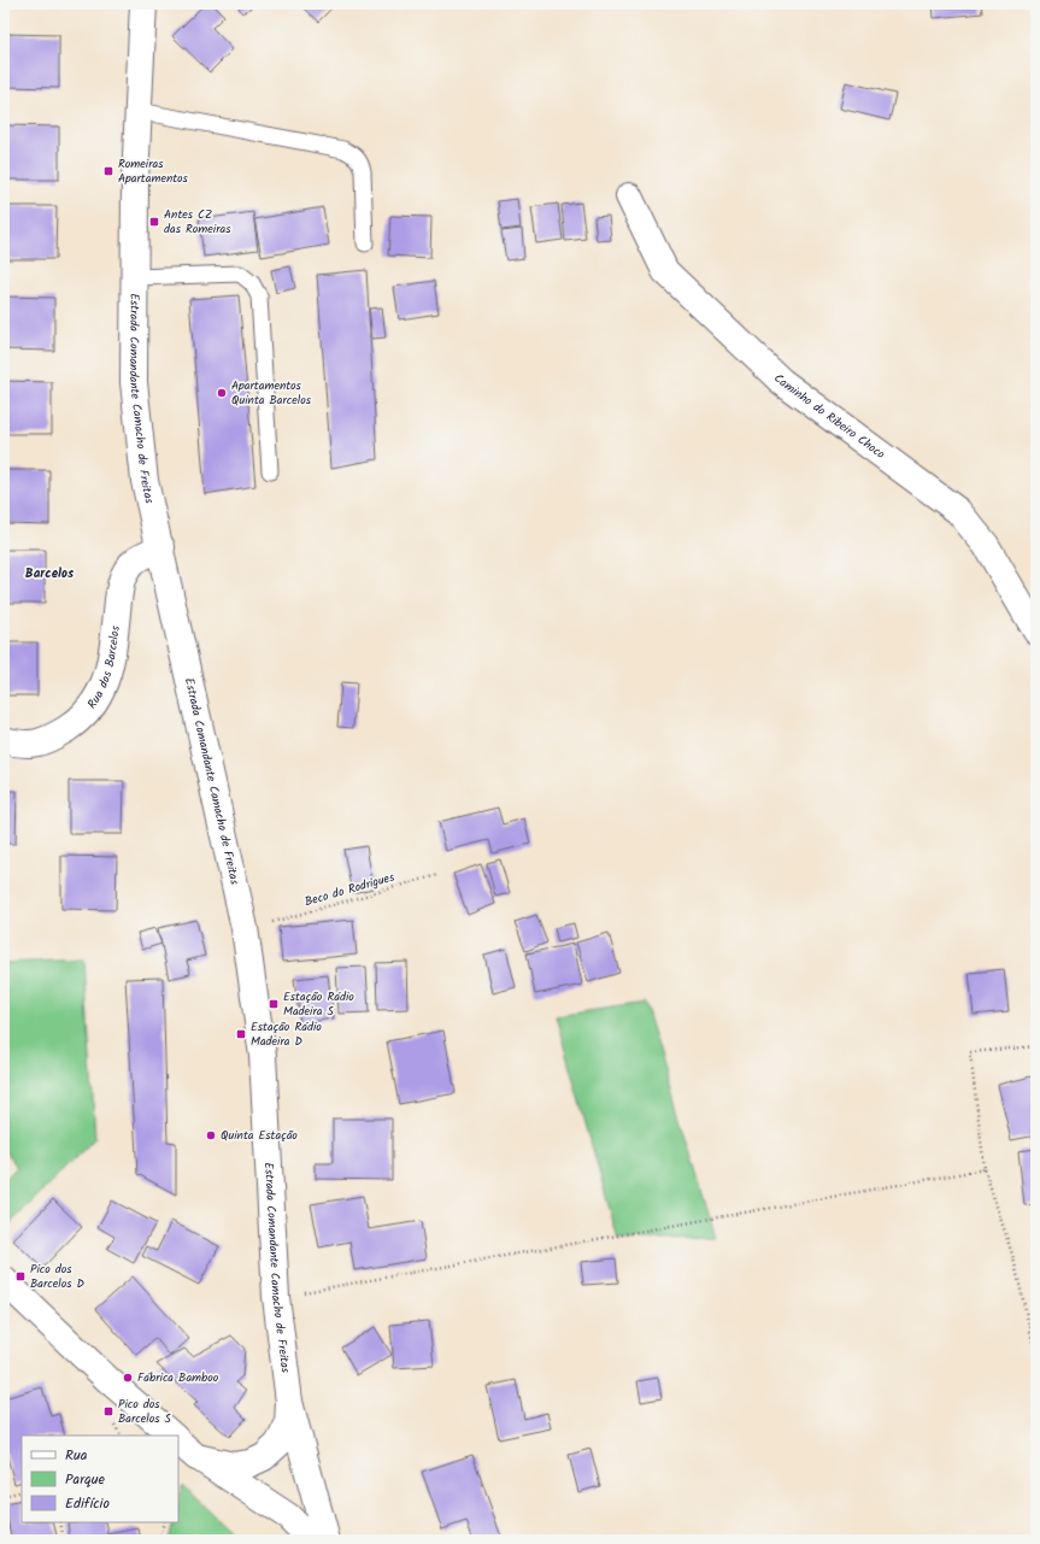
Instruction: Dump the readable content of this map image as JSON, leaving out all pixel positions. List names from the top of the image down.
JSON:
{
  "streets": {
    "main road": ["Estrada Comandante Camacho de Freitas", "Caminho do Ribeiro Choco", "Rua dos Barcelos"],
    "path": ["Beco do Rodrigues"]
  },
  "crossings": [
    ["Estrada Comandante Camacho de Freitas", "Rua dos Barcelos"]
  ],
  "districts": ["Barcelos"],
  "places": {
    "transit": [
      "Romeiras Apartamentos",
      "Antes CZ das Romeiras",
      "Estação Rádio Madeira S",
      "Estação Rádio Madeira D",
      "Pico dos Barcelos D",
      "Pico dos Barcelos S"
    ],
    "other": ["Apartamentos Quinta Barcelos", "Quinta Estação", "Fábrica Bamboo"]
  },
  "legend": ["Rua", "Parque", "Edifício"]
}
